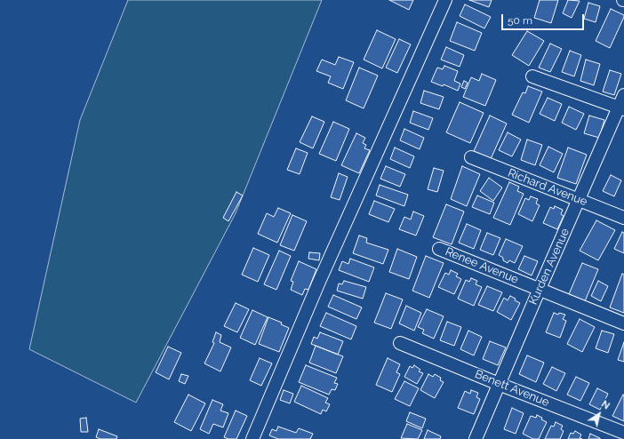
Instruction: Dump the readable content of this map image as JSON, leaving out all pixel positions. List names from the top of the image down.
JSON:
{
  "streets": {
    "street": [
      "Richard Avenue",
      "Renee Avenue",
      "Kurden Avenue",
      "Benett Avenue"
    ]
  },
  "crossings": [
    ["Richard Avenue", "Kurden Avenue"],
    ["Renee Avenue", "Kurden Avenue"],
    ["Kurden Avenue", "Benett Avenue"]
  ],
  "scale_bar": "50 m",
  "north": "top right"
}
